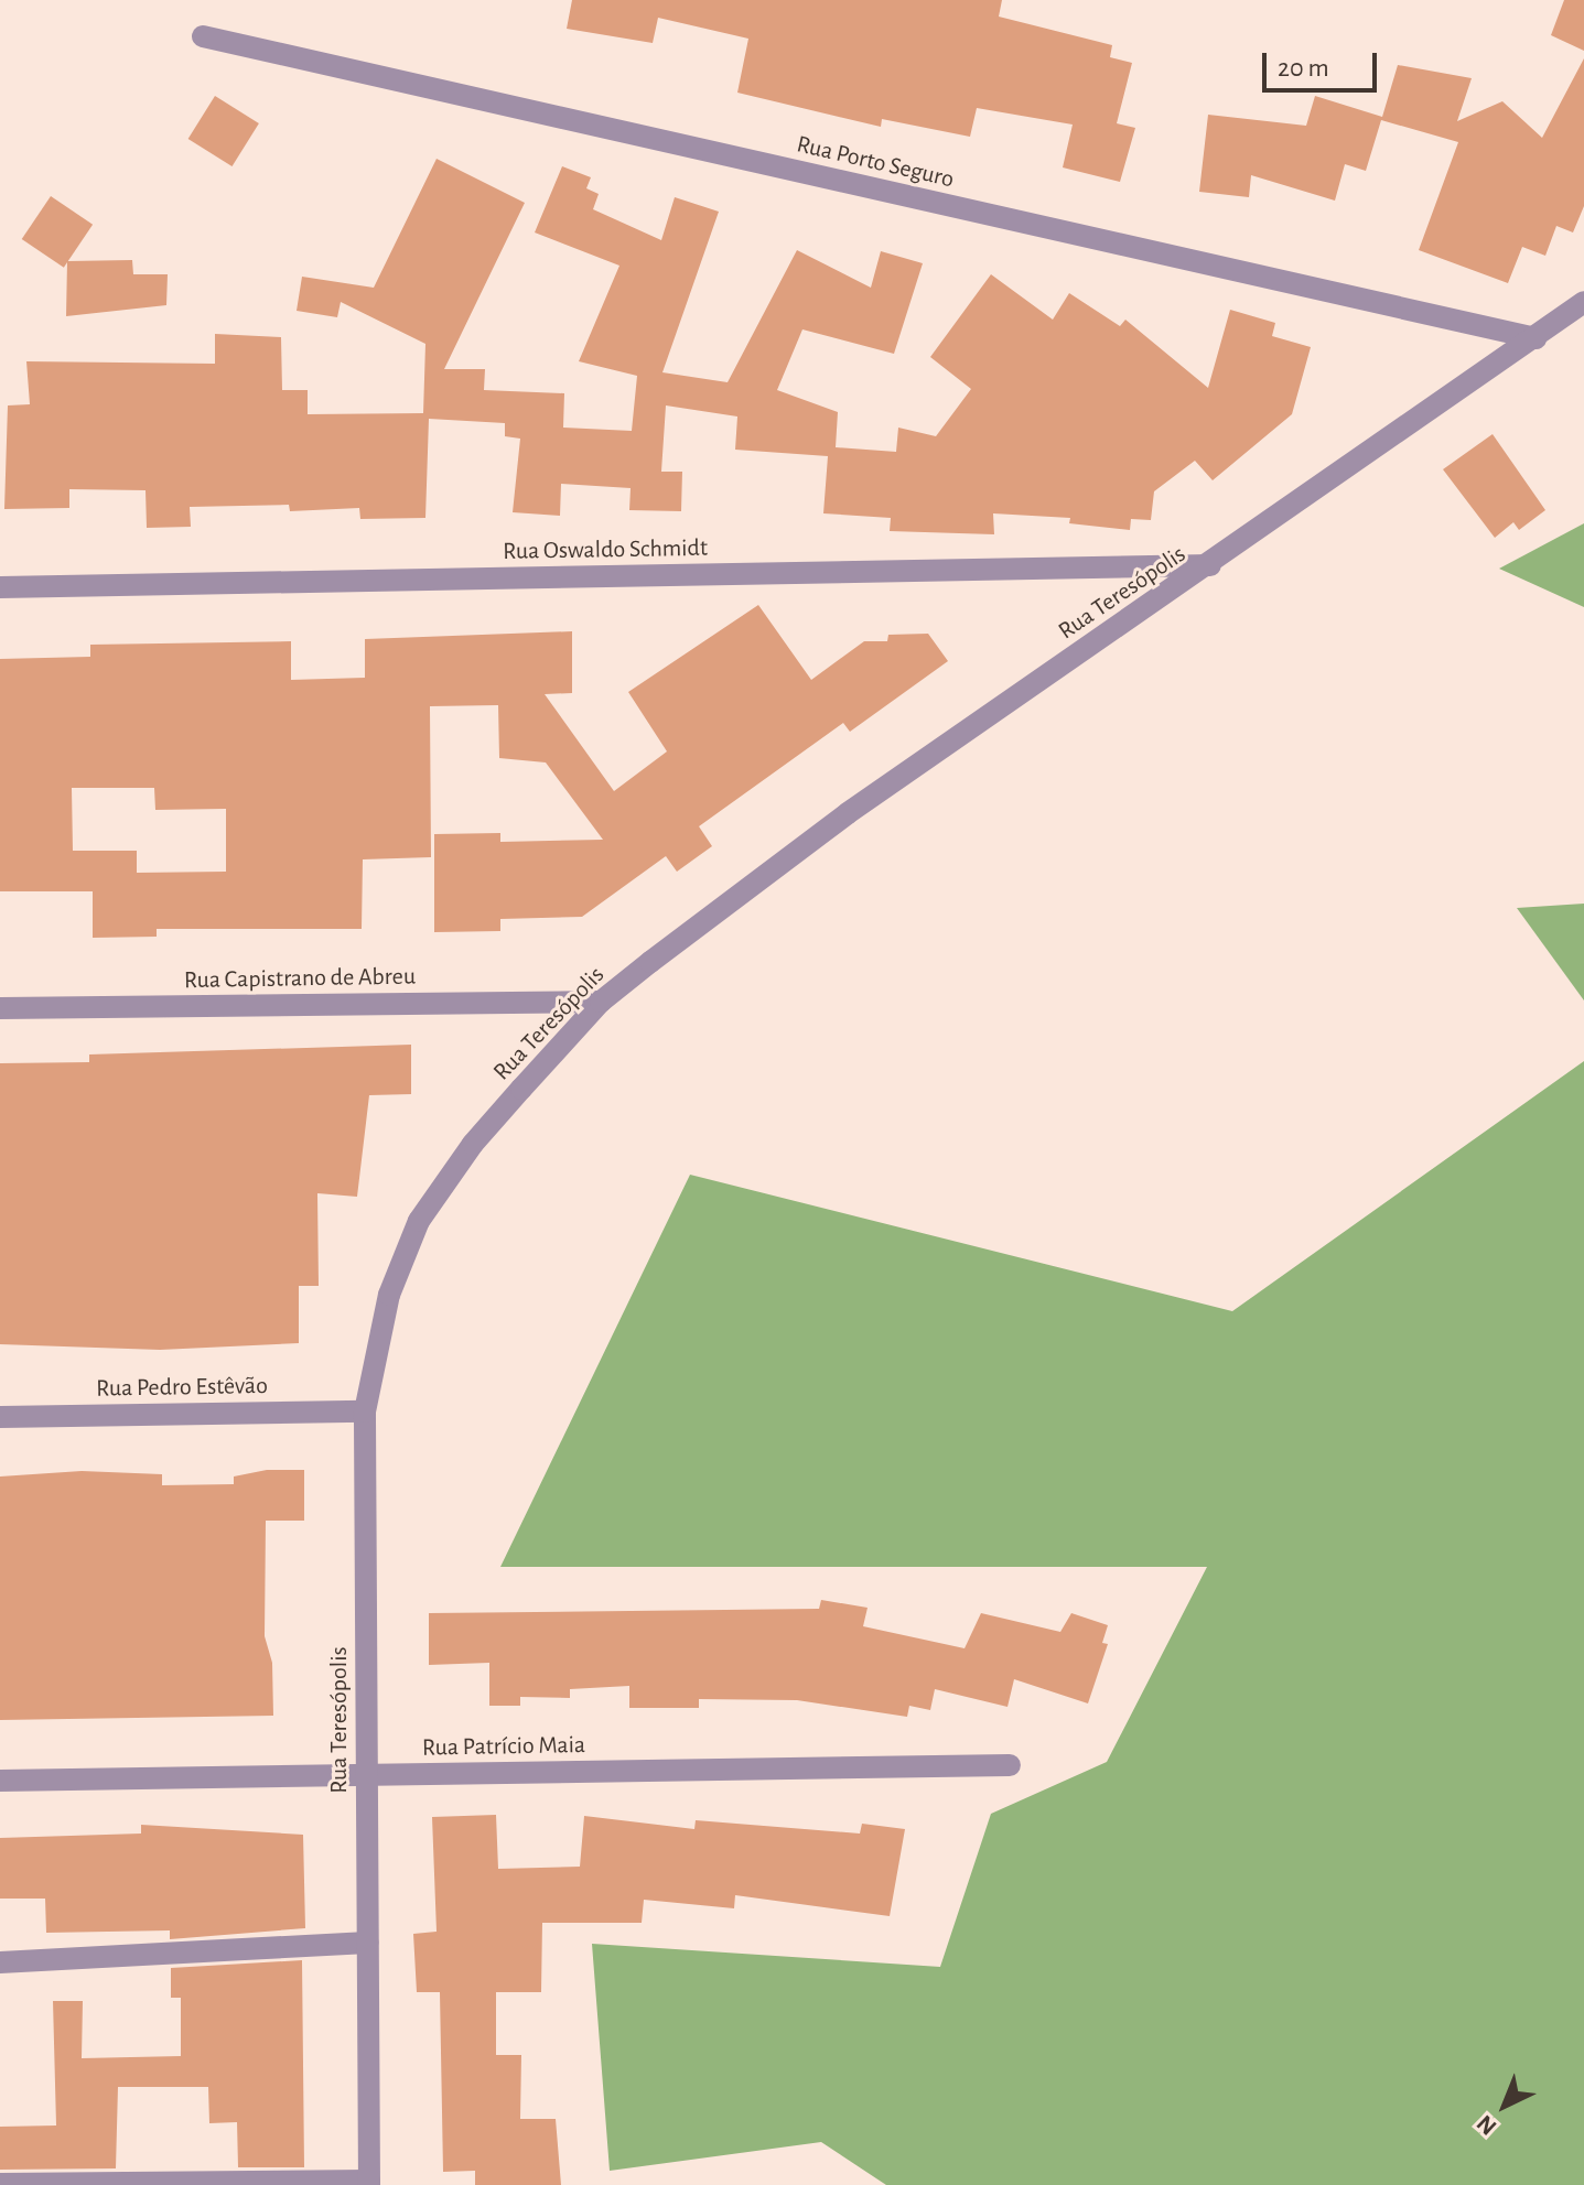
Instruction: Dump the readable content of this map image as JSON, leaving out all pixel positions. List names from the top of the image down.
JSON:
{
  "streets": {
    "street": [
      "Rua Porto Seguro",
      "Rua Oswaldo Schmidt",
      "Rua Teresópolis",
      "Rua Capistrano de Abreu",
      "Rua Pedro Estêvão",
      "Rua Patrício Maia"
    ]
  },
  "crossings": [
    ["Rua Porto Seguro", "Rua Teresópolis"],
    ["Rua Oswaldo Schmidt", "Rua Teresópolis"],
    ["Rua Teresópolis", "Rua Capistrano de Abreu"],
    ["Rua Teresópolis", "Rua Pedro Estêvão"],
    ["Rua Teresópolis", "Rua Patrício Maia"]
  ],
  "scale_bar": "20 m",
  "north": "bottom left"
}
